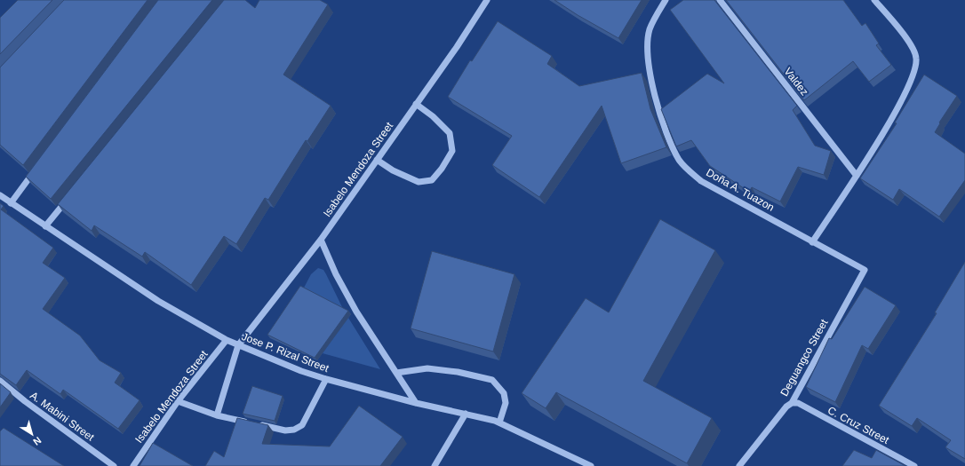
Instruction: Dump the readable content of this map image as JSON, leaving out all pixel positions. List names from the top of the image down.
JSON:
{
  "streets": {
    "street": [
      "Valdez",
      "Isabelo Mendoza Street",
      "Doña A. Tuazon",
      "Jose P. Rizal Street",
      "Deguangco Street",
      "A. Mabini Street",
      "C. Cruz Street"
    ]
  },
  "crossings": [
    ["Isabelo Mendoza Street", "Jose P. Rizal Street"],
    ["Doña A. Tuazon", "Deguangco Street"],
    ["Deguangco Street", "C. Cruz Street"]
  ],
  "north": "bottom right"
}
